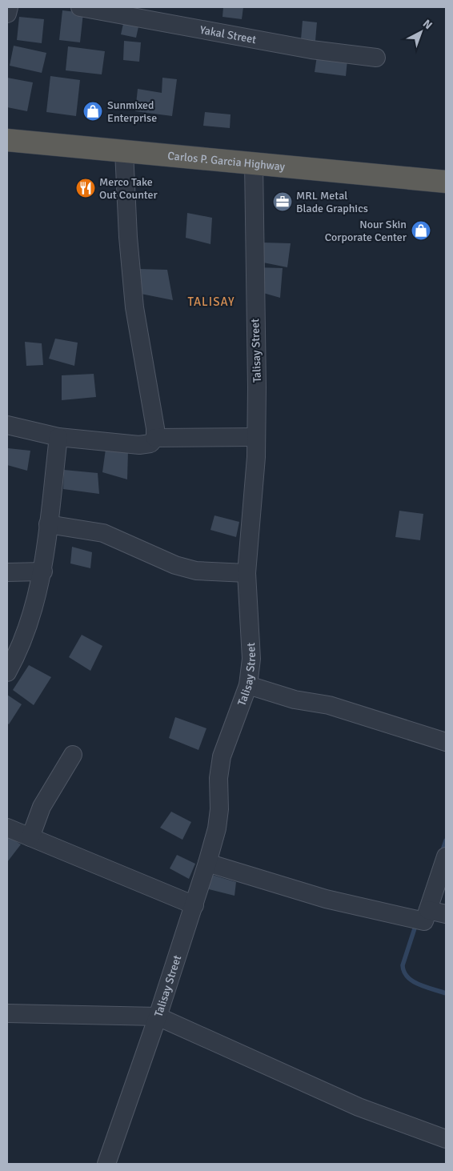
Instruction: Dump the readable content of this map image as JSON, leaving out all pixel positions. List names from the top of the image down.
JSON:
{
  "streets": {
    "highway": ["Carlos P. Garcia Highway"],
    "street": ["Yakal Street", "Talisay Street"]
  },
  "crossings": [
    ["Carlos P. Garcia Highway", "Talisay Street"]
  ],
  "districts": ["TALISAY"],
  "places": {
    "shop": ["Sunmixed Enterprise", "Nour Skin Corporate Center"],
    "restaurant": ["Merco Take Out Counter"],
    "office": ["MRL Metal Blade Graphics"]
  },
  "north": "top right"
}
